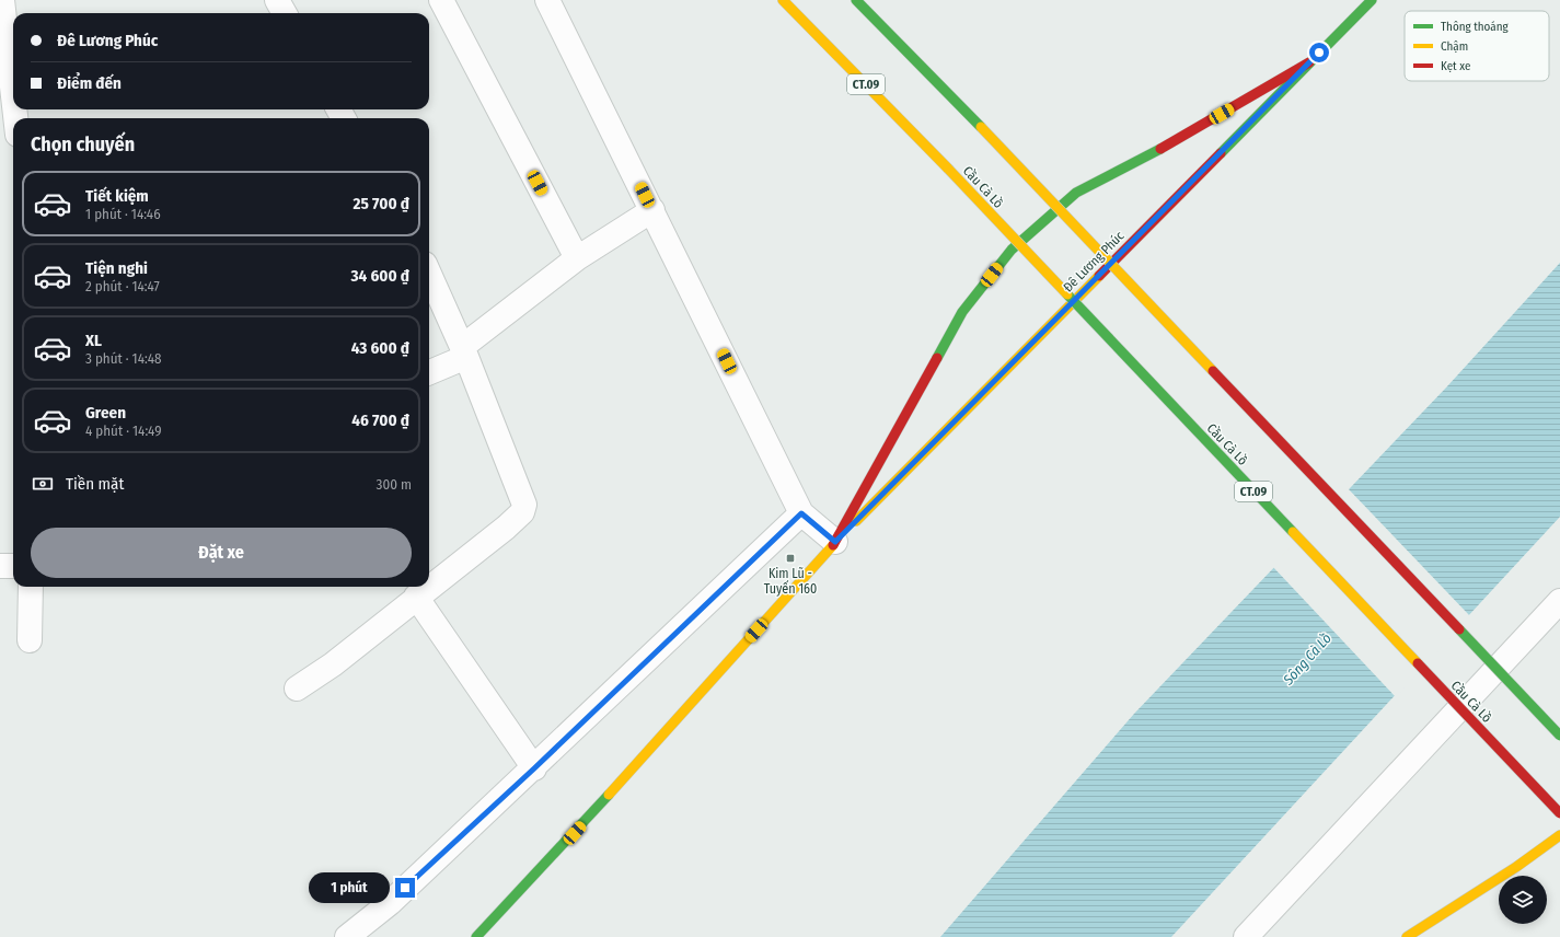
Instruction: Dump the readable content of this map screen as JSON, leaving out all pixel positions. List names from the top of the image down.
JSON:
{
  "streets": {
    "main road": ["CT.09", "Cầu Cà Lồ", "Đê Lương Phúc"]
  },
  "water": ["Sông Cà Lồ"],
  "places": {
    "transit": ["Kim Lũ - Tuyến 160"]
  },
  "legend": ["Thông thoáng", "Chậm", "Kẹt xe"],
  "page": {
    "banner": ["Đê Lương Phúc", "Điểm đến"],
    "heading": "Chọn chuyến",
    "list": [
      {
        "name": "Tiết kiệm",
        "note": "1 phút · 14:46",
        "value": "25 700 ₫"
      },
      {
        "name": "Tiện nghi",
        "note": "2 phút · 14:47",
        "value": "34 600 ₫"
      },
      {
        "name": "XL",
        "note": "3 phút · 14:48",
        "value": "43 600 ₫"
      },
      {
        "name": "Green",
        "note": "4 phút · 14:49",
        "value": "46 700 ₫"
      }
    ],
    "pay": ["Tiền mặt", "300 m"],
    "buttons": "Đặt xe",
    "bubble": "1 phút"
  }
}
